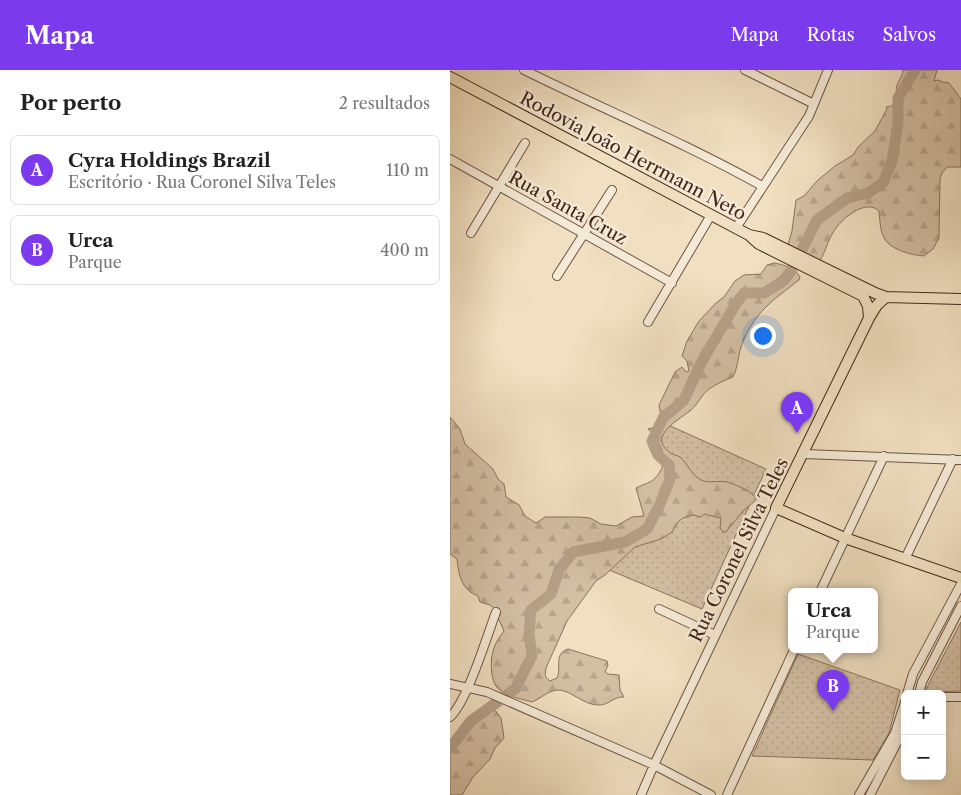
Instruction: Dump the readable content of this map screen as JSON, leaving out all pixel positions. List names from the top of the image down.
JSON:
{
  "streets": {
    "main road": ["Rodovia João Herrmann Neto", "Rua Coronel Silva Teles"],
    "street": ["Rua Santa Cruz"]
  },
  "crossings": [
    ["Rodovia João Herrmann Neto", "Rua Coronel Silva Teles"]
  ],
  "page": {
    "header": "Mapa",
    "nav": ["Mapa", "Rotas", "Salvos"],
    "heading": ["Por perto", "2 resultados"],
    "list": [
      {
        "mark": "A",
        "name": "Cyra Holdings Brazil",
        "note": "Escritório · Rua Coronel Silva Teles",
        "value": "110 m"
      },
      {
        "mark": "B",
        "name": "Urca",
        "note": "Parque",
        "value": "400 m"
      }
    ],
    "pins": ["A", "B"],
    "popup": ["Urca", "Parque"],
    "map_buttons": ["+", "−"]
  }
}
